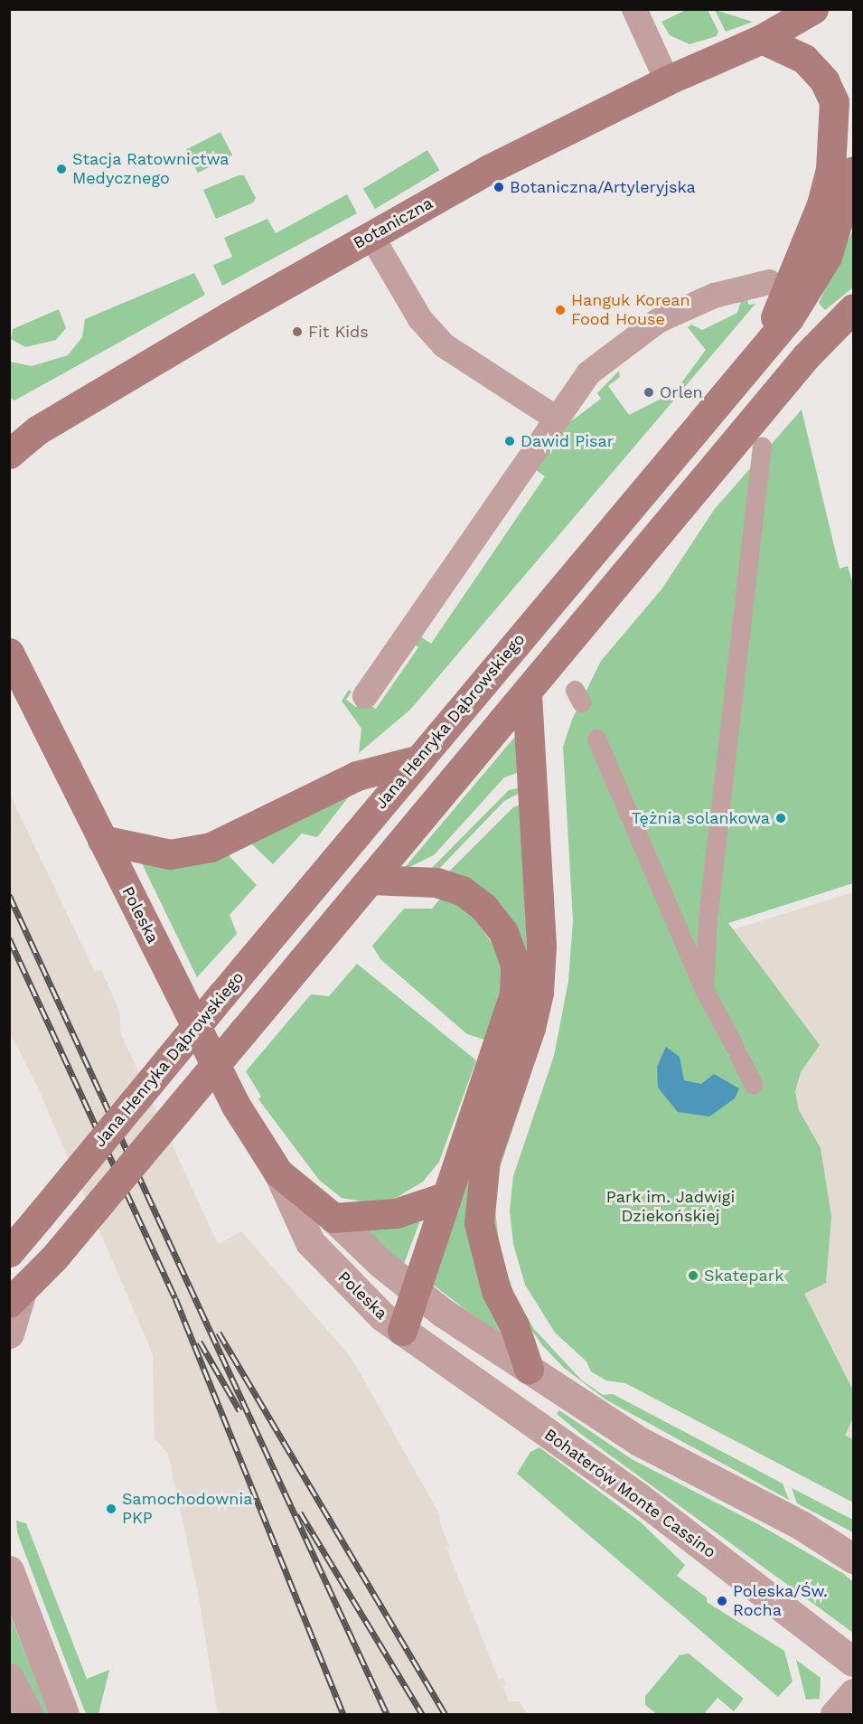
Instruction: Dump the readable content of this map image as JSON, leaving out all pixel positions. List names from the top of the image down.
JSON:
{
  "streets": {
    "main road": ["Botaniczna", "Jana Henryka Dąbrowskiego", "Poleska"],
    "street": ["Bohaterów Monte Cassino"]
  },
  "crossings": [
    ["Poleska", "Bohaterów Monte Cassino"]
  ],
  "parks": ["Park im. Jadwigi Dziekońskiej"],
  "places": [
    "Stacja Ratownictwa Medycznego",
    "Botaniczna/Artyleryjska",
    "Hanguk Korean Food House",
    "Fit Kids",
    "Orlen",
    "Dawid Pisar",
    "Tężnia solankowa",
    "Skatepark",
    "Samochodownia PKP",
    "Poleska/Św. Rocha"
  ]
}
